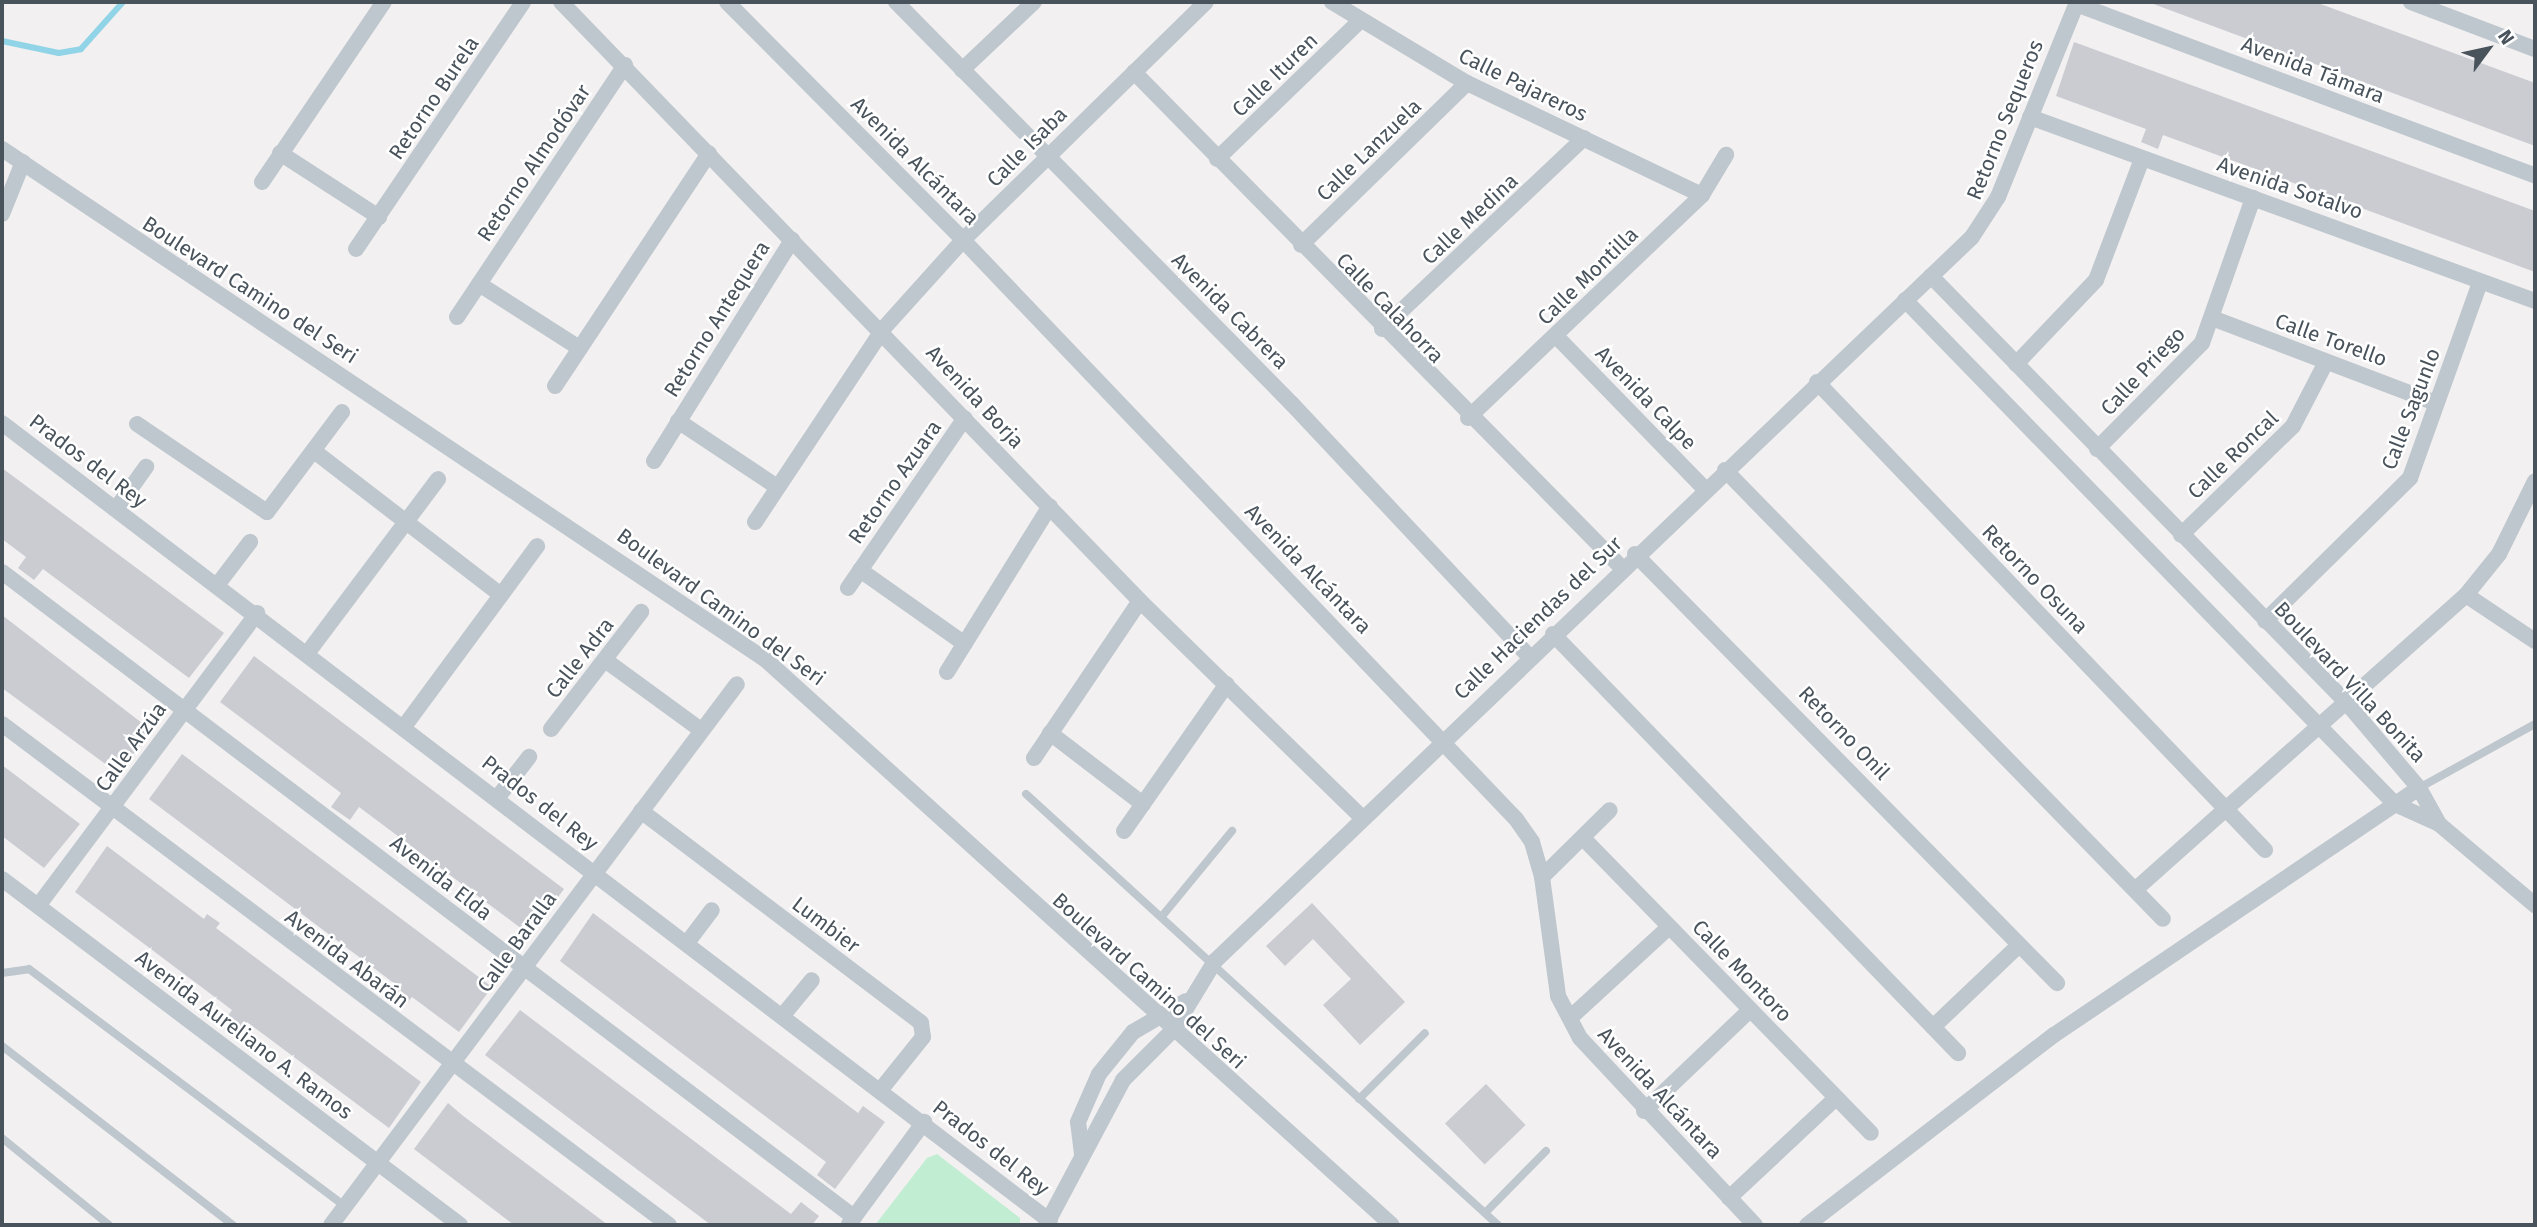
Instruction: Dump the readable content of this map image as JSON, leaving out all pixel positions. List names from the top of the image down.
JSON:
{
  "streets": {
    "street": [
      "Avenida Támara",
      "Calle Ituren",
      "Calle Pajareros",
      "Retorno Burela",
      "Retorno Sequeros",
      "Calle Isaba",
      "Calle Lanzuela",
      "Avenida Alcántara",
      "Retorno Almodóvar",
      "Avenida Sotalvo",
      "Calle Medina",
      "Calle Montilla",
      "Boulevard Camino del Seri",
      "Calle Calahorra",
      "Avenida Cabrera",
      "Retorno Antequera",
      "Calle Torello",
      "Calle Priego",
      "Avenida Borja",
      "Avenida Calpe",
      "Calle Sagunlo",
      "Calle Roncal",
      "Prados del Rey",
      "Retorno Azuara",
      "Retorno Osuna",
      "Calle Haciendas del Sur",
      "Calle Adra",
      "Boulevard Villa Bonita",
      "Retorno Onil",
      "Calle Arzúa",
      "Avenida Elda",
      "Lumbier",
      "Calle Baralla",
      "Avenida Abarán",
      "Calle Montoro",
      "Avenida Aureliano A. Ramos"
    ]
  },
  "crossings": [
    ["Avenida Támara", "Retorno Sequeros"],
    ["Calle Ituren", "Calle Pajareros"],
    ["Calle Ituren", "Calle Calahorra"],
    ["Calle Pajareros", "Calle Lanzuela"],
    ["Calle Pajareros", "Calle Medina"],
    ["Calle Pajareros", "Calle Montilla"],
    ["Retorno Sequeros", "Avenida Sotalvo"],
    ["Retorno Sequeros", "Calle Haciendas del Sur"],
    ["Retorno Sequeros", "Boulevard Villa Bonita"],
    ["Calle Isaba", "Avenida Alcántara"],
    ["Calle Isaba", "Calle Calahorra"],
    ["Calle Isaba", "Avenida Cabrera"],
    ["Calle Isaba", "Avenida Borja"],
    ["Calle Lanzuela", "Calle Calahorra"],
    ["Avenida Alcántara", "Calle Haciendas del Sur"],
    ["Retorno Almodóvar", "Avenida Borja"],
    ["Avenida Sotalvo", "Calle Priego"],
    ["Avenida Sotalvo", "Calle Sagunlo"],
    ["Calle Medina", "Calle Calahorra"],
    ["Calle Montilla", "Calle Calahorra"],
    ["Calle Montilla", "Avenida Calpe"],
    ["Boulevard Camino del Seri", "Calle Haciendas del Sur"],
    ["Calle Calahorra", "Calle Haciendas del Sur"],
    ["Avenida Cabrera", "Calle Haciendas del Sur"],
    ["Retorno Antequera", "Avenida Borja"],
    ["Calle Torello", "Calle Priego"],
    ["Calle Torello", "Calle Sagunlo"],
    ["Calle Torello", "Calle Roncal"],
    ["Calle Priego", "Boulevard Villa Bonita"],
    ["Avenida Borja", "Retorno Azuara"],
    ["Avenida Borja", "Calle Haciendas del Sur"],
    ["Avenida Calpe", "Calle Haciendas del Sur"],
    ["Calle Sagunlo", "Boulevard Villa Bonita"],
    ["Calle Roncal", "Boulevard Villa Bonita"],
    ["Prados del Rey", "Calle Haciendas del Sur"],
    ["Prados del Rey", "Calle Arzúa"],
    ["Prados del Rey", "Lumbier"],
    ["Prados del Rey", "Calle Baralla"],
    ["Retorno Osuna", "Calle Haciendas del Sur"],
    ["Calle Haciendas del Sur", "Boulevard Villa Bonita"],
    ["Calle Haciendas del Sur", "Retorno Onil"],
    ["Calle Arzúa", "Avenida Elda"],
    ["Calle Arzúa", "Avenida Abarán"],
    ["Calle Arzúa", "Avenida Aureliano A. Ramos"],
    ["Avenida Elda", "Calle Baralla"],
    ["Lumbier", "Calle Baralla"],
    ["Calle Baralla", "Avenida Abarán"],
    ["Calle Baralla", "Avenida Aureliano A. Ramos"]
  ],
  "north": "top right"
}
